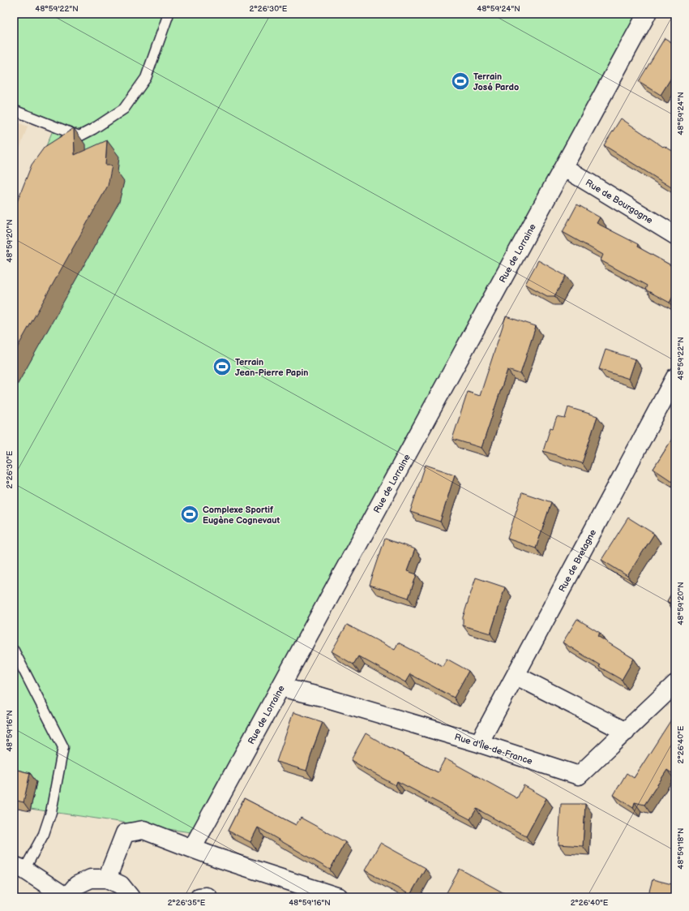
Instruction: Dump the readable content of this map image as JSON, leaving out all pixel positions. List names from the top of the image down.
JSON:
{
  "streets": {
    "street": [
      "Rue de Bourgogne",
      "Rue de Lorraine",
      "Rue de Bretagne",
      "Rue d'Île-de-France"
    ]
  },
  "crossings": [
    ["Rue de Bourgogne", "Rue de Lorraine"],
    ["Rue de Lorraine", "Rue d'Île-de-France"],
    ["Rue de Bretagne", "Rue d'Île-de-France"]
  ],
  "places": {
    "sports": ["Terrain José Pardo", "Terrain Jean-Pierre Papin", "Complexe Sportif Eugène Cognevaut"]
  },
  "coordinates": [
    "48°59'22\"N",
    "2°26'30\"E",
    "48°59'24\"N",
    "48°59'20\"N",
    "48°59'16\"N",
    "2°26'40\"E",
    "48°59'18\"N",
    "2°26'35\"E"
  ]
}
